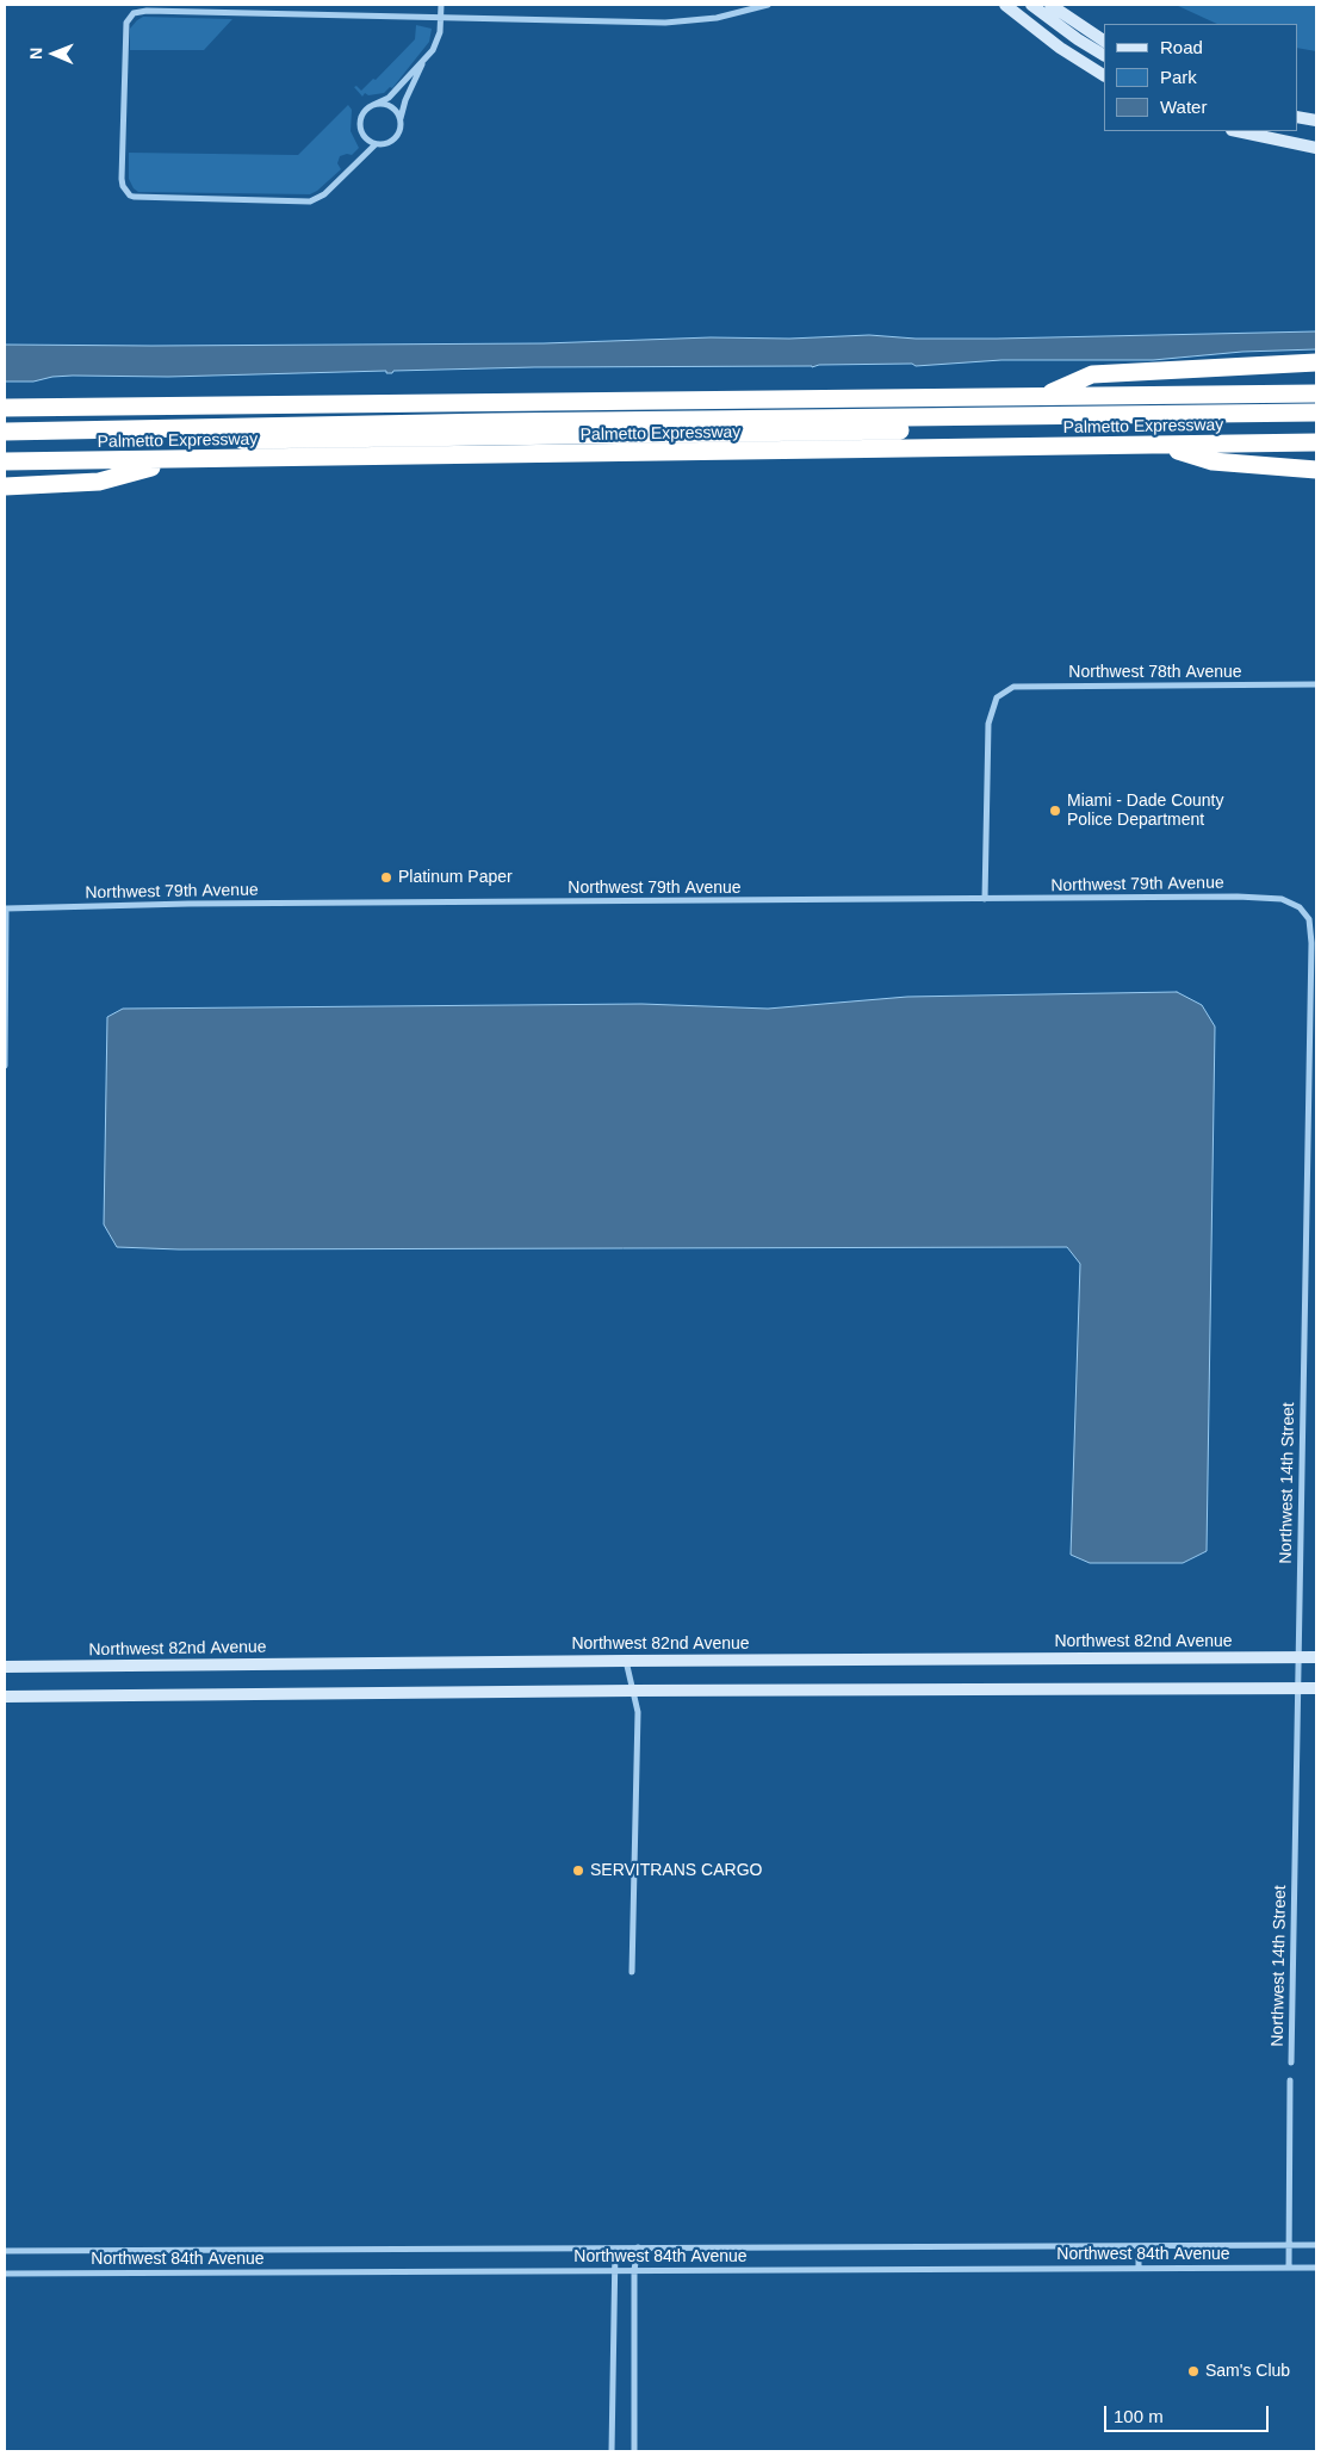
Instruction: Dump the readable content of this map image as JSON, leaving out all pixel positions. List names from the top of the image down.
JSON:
{
  "streets": {
    "highway": ["Palmetto Expressway"],
    "street": [
      "Northwest 78th Avenue",
      "Northwest 79th Avenue",
      "Northwest 14th Street",
      "Northwest 82nd Avenue",
      "Northwest 84th Avenue"
    ]
  },
  "crossings": [
    ["Northwest 78th Avenue", "Northwest 79th Avenue"],
    ["Northwest 79th Avenue", "Northwest 14th Street"],
    ["Northwest 14th Street", "Northwest 82nd Avenue"]
  ],
  "places": [
    "Miami - Dade County Police Department",
    "Platinum Paper",
    "SERVITRANS CARGO",
    "Sam's Club"
  ],
  "legend": ["Road", "Park", "Water"],
  "scale_bar": "100 m",
  "north": "left"
}
